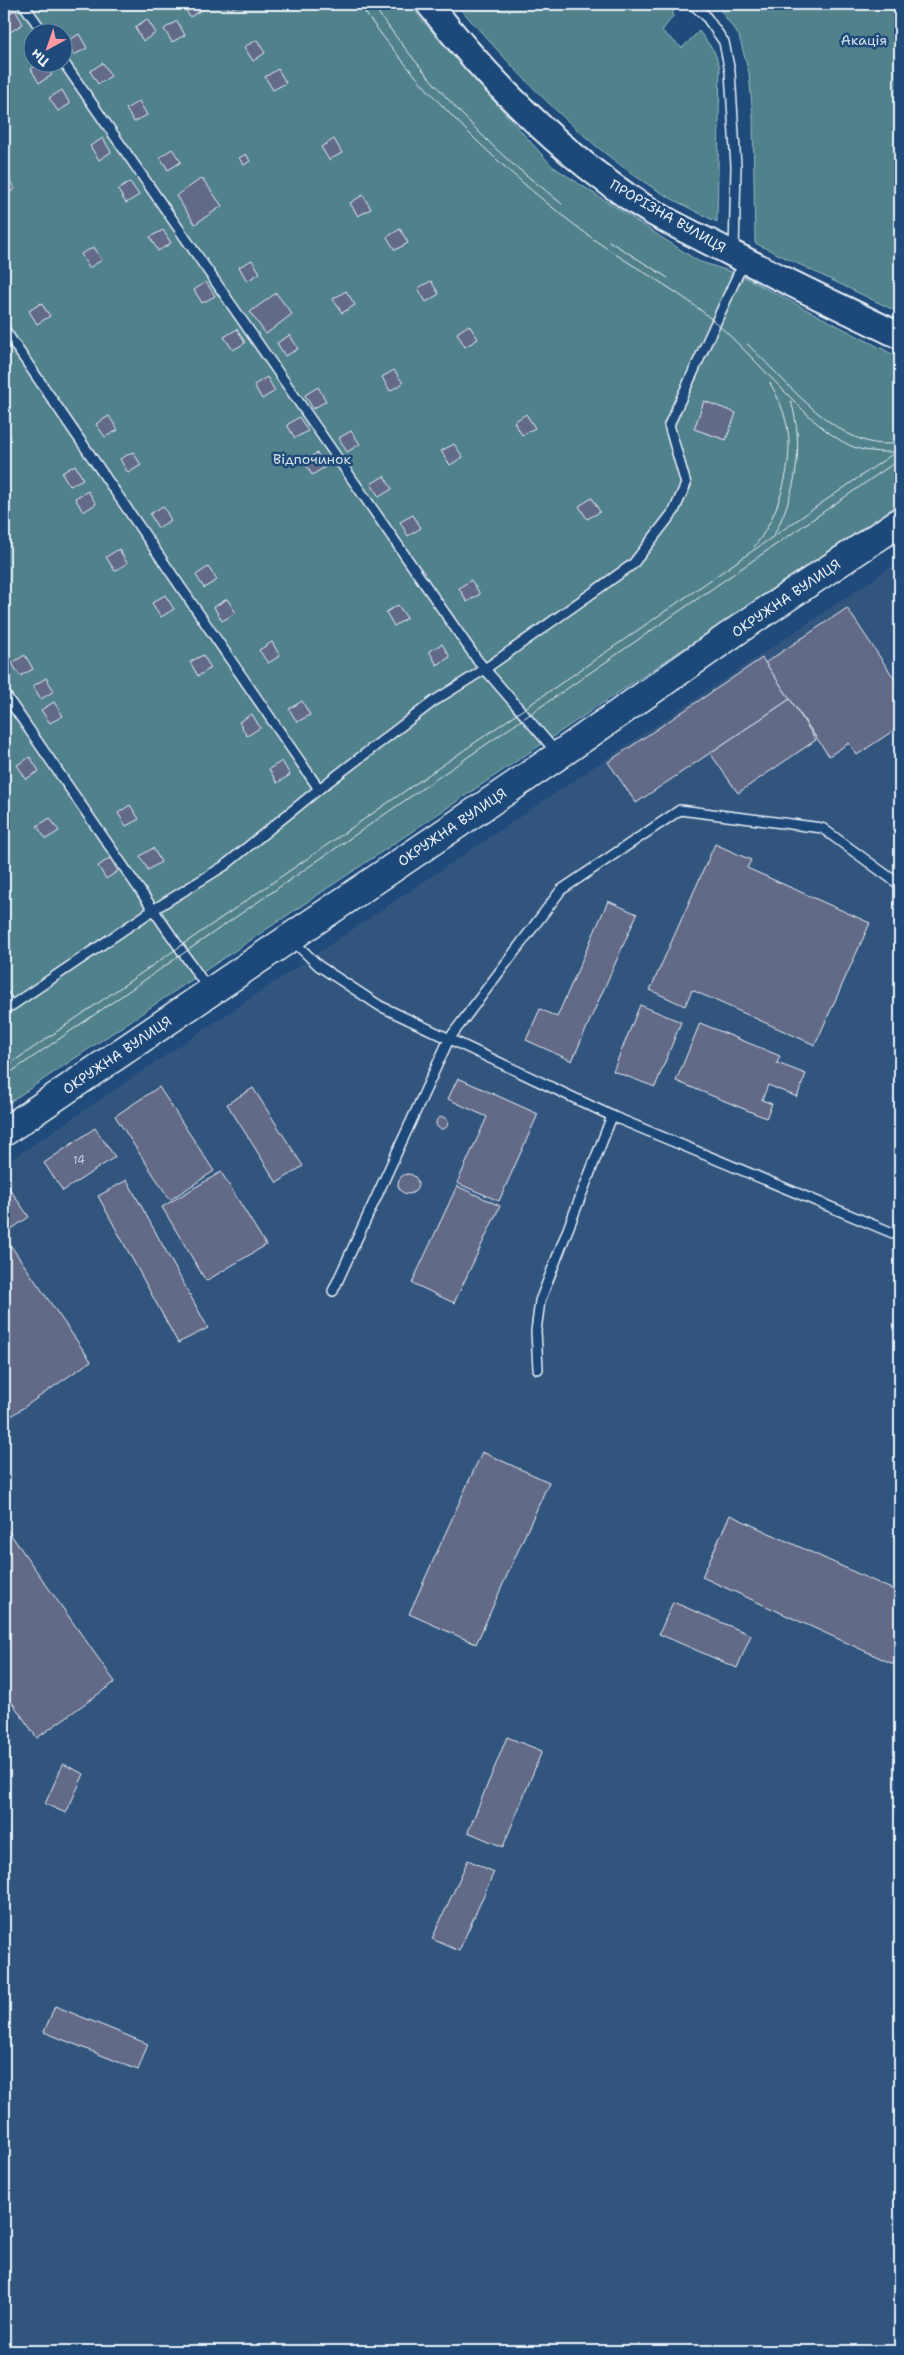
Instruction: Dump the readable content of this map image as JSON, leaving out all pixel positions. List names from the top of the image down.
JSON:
{
  "streets": {
    "main road": ["ПРОРІЗНА ВУЛИЦЯ", "ОКРУЖНА ВУЛИЦЯ"]
  },
  "parks": ["Акація", "Відпочинок"],
  "house_numbers": ["14"],
  "north": "bottom left"
}
